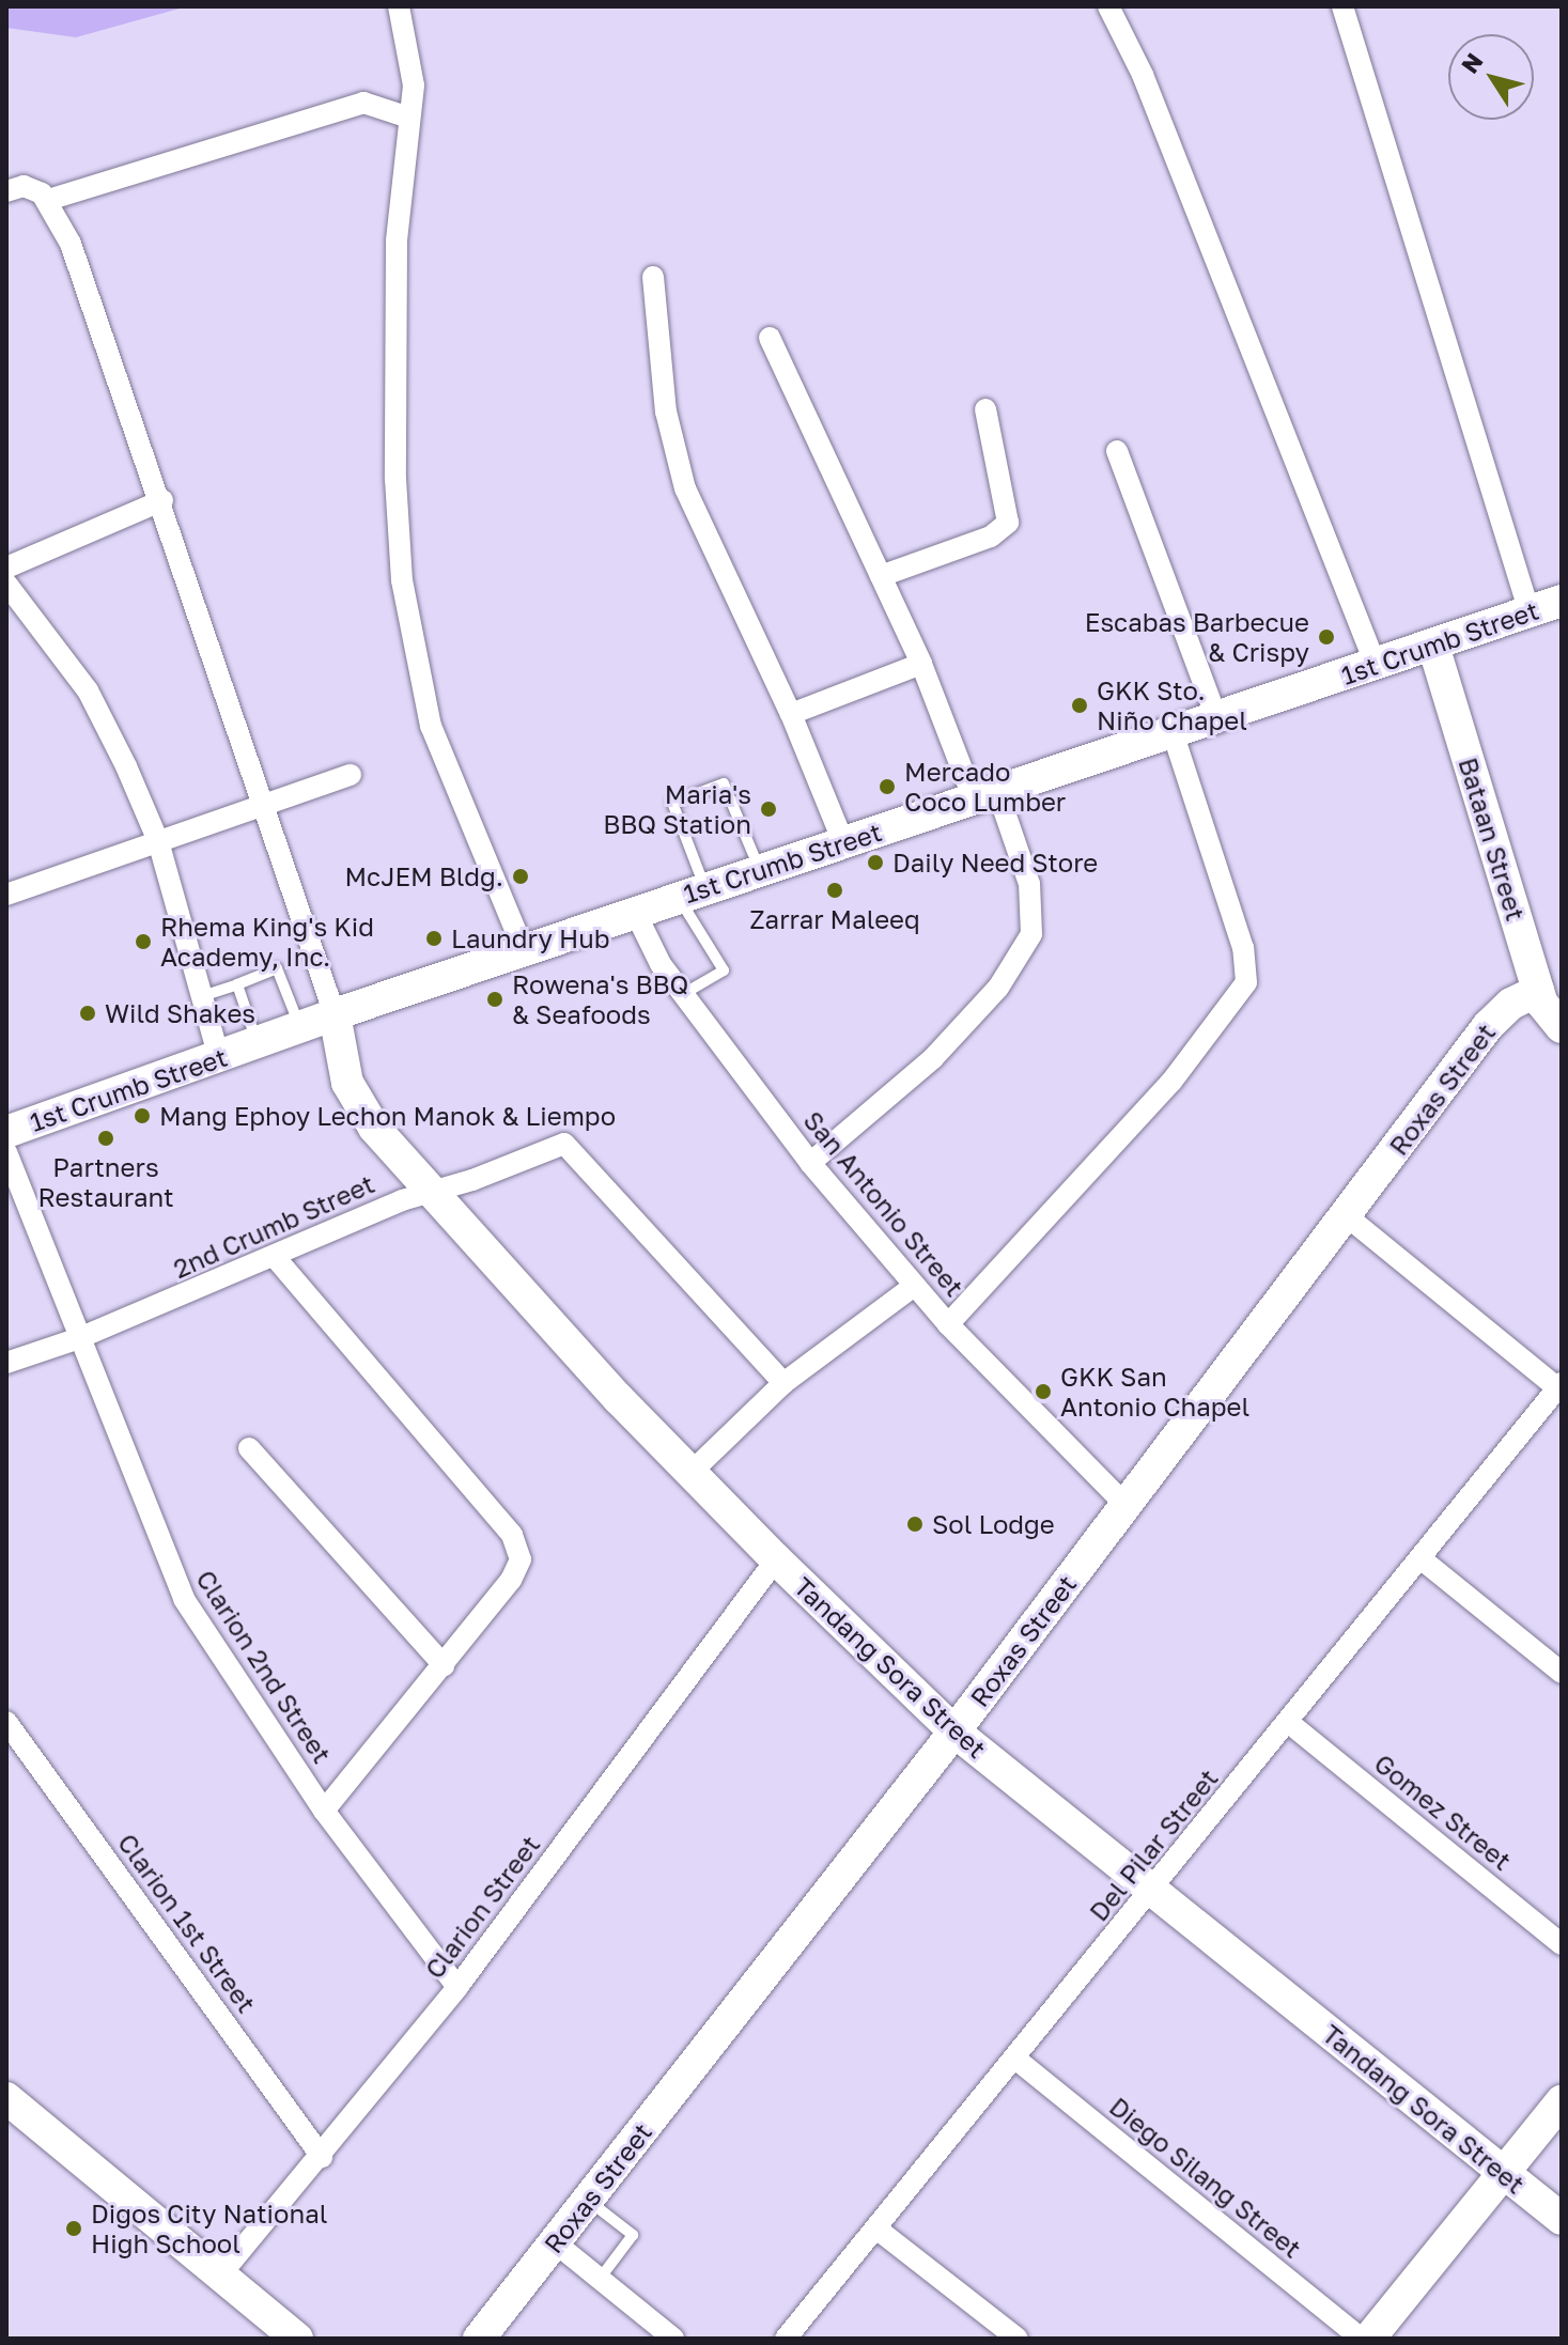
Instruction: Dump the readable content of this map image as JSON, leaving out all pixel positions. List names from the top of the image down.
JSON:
{
  "streets": {
    "street": [
      "1st Crumb Street",
      "Bataan Street",
      "Roxas Street",
      "San Antonio Street",
      "2nd Crumb Street",
      "Clarion 2nd Street",
      "Tandang Sora Street",
      "Gomez Street",
      "Del Pilar Street",
      "Clarion Street",
      "Clarion 1st Street",
      "Diego Silang Street"
    ]
  },
  "crossings": [
    ["1st Crumb Street", "Bataan Street"],
    ["1st Crumb Street", "San Antonio Street"],
    ["1st Crumb Street", "Tandang Sora Street"],
    ["Bataan Street", "Roxas Street"],
    ["Roxas Street", "San Antonio Street"],
    ["Roxas Street", "Tandang Sora Street"],
    ["2nd Crumb Street", "Clarion 2nd Street"],
    ["2nd Crumb Street", "Tandang Sora Street"],
    ["Clarion 2nd Street", "Clarion Street"],
    ["Tandang Sora Street", "Del Pilar Street"],
    ["Tandang Sora Street", "Clarion Street"],
    ["Gomez Street", "Del Pilar Street"],
    ["Del Pilar Street", "Diego Silang Street"],
    ["Clarion Street", "Clarion 1st Street"]
  ],
  "places": [
    "Escabas Barbecue & Crispy",
    "GKK Sto. Niño Chapel",
    "Mercado Coco Lumber",
    "Maria's BBQ Station",
    "Daily Need Store",
    "McJEM Bldg.",
    "Zarrar Maleeq",
    "Laundry Hub",
    "Rhema King's Kid Academy, Inc.",
    "Rowena's BBQ & Seafoods",
    "Wild Shakes",
    "Mang Ephoy Lechon Manok & Liempo",
    "Partners Restaurant",
    "GKK San Antonio Chapel",
    "Sol Lodge",
    "Digos City National High School"
  ],
  "north": "top left"
}
